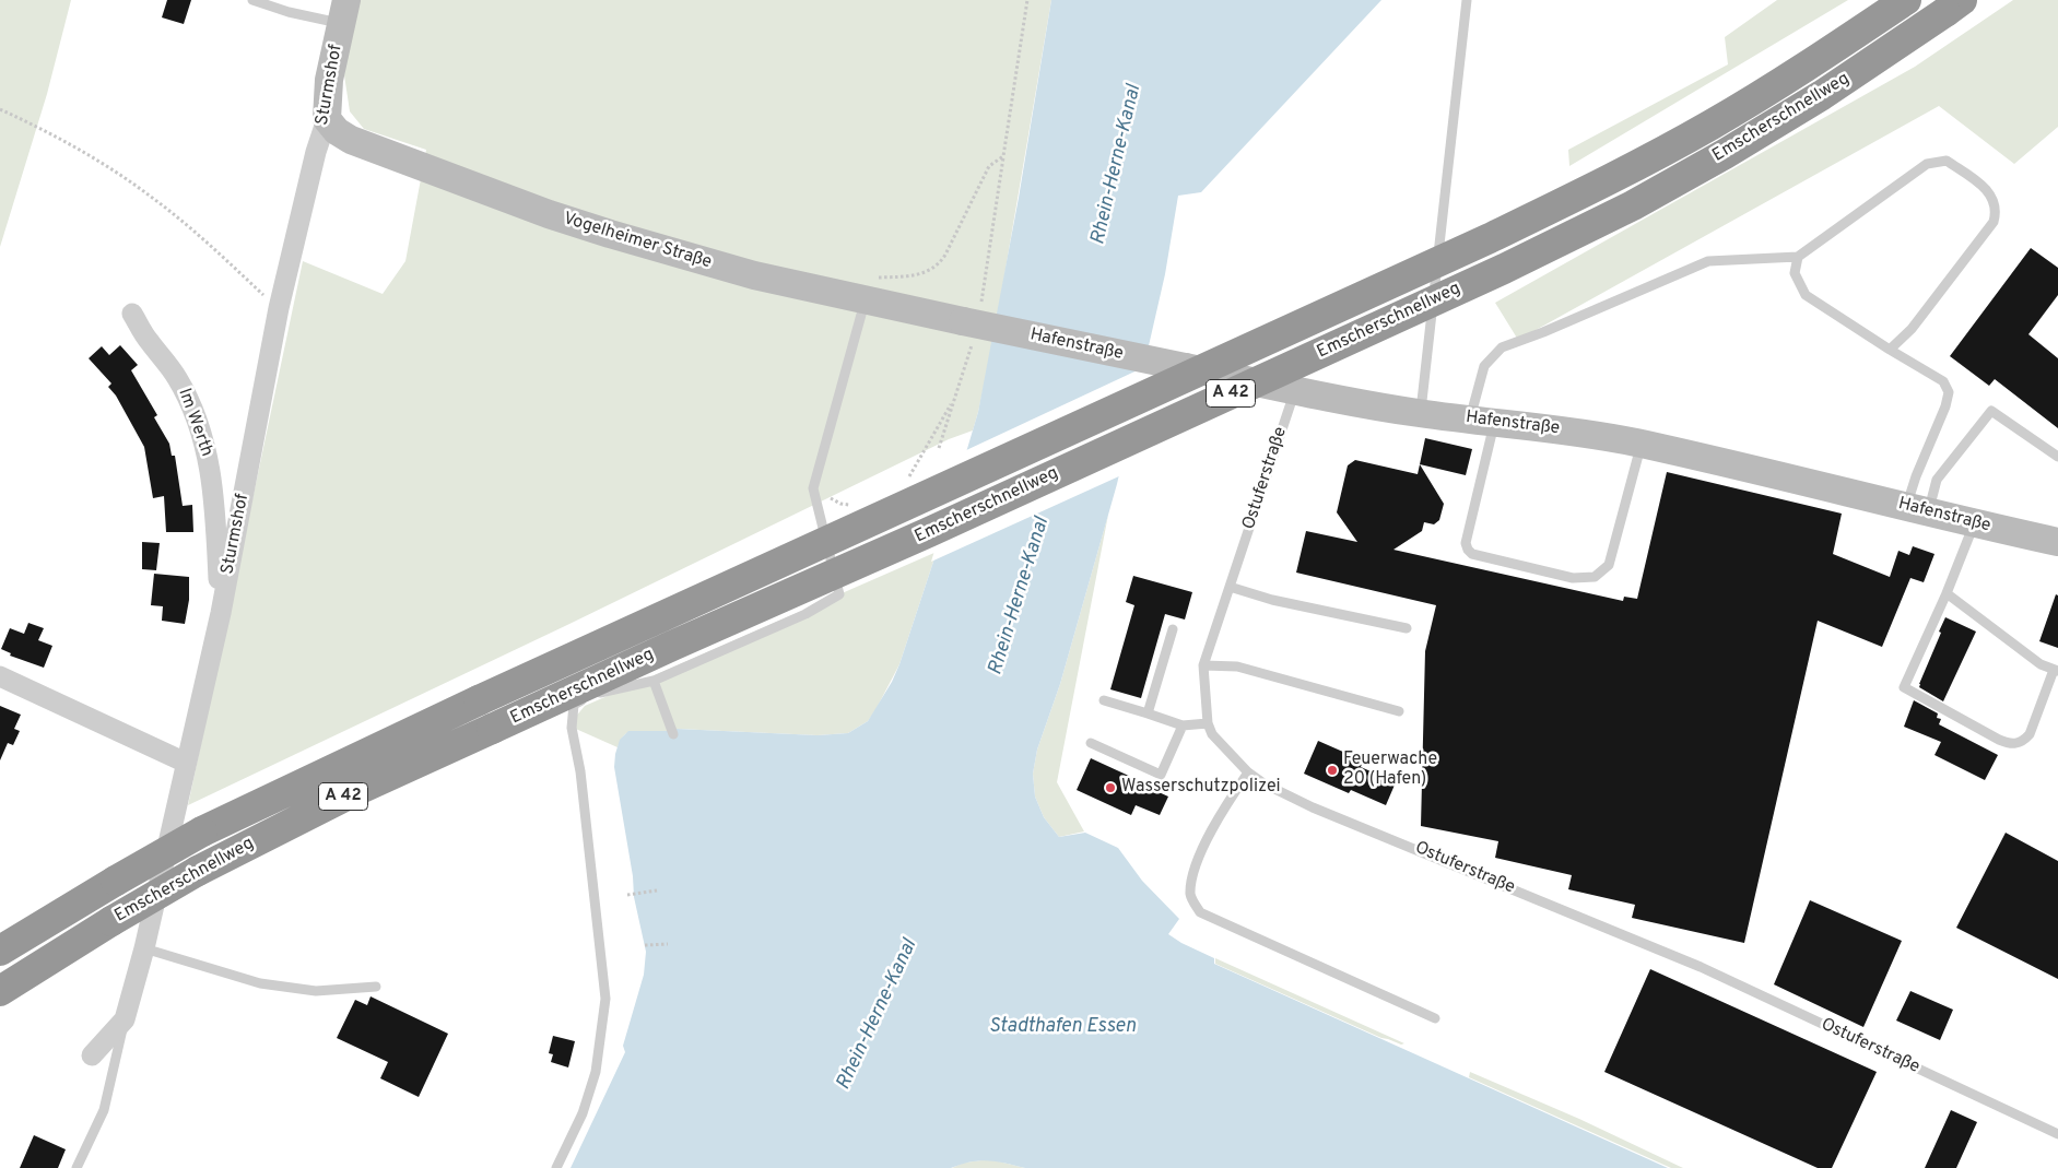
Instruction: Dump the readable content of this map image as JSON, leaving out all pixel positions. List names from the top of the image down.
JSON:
{
  "streets": {
    "highway": ["Emscherschnellweg", "A 42"],
    "street": [
      "Sturmshof",
      "Vogelheimer Straße",
      "Hafenstraße",
      "Im Werth"
    ],
    "lane": ["Ostuferstraße"]
  },
  "crossings": [
    ["Sturmshof", "Vogelheimer Straße"],
    ["Sturmshof", "Im Werth"],
    ["Vogelheimer Straße", "Hafenstraße"],
    ["Hafenstraße", "Ostuferstraße"]
  ],
  "water": ["Rhein-Herne-Kanal", "Stadthafen Essen"],
  "places": ["Feuerwache 20 (Hafen)", "Wasserschutzpolizei"]
}
